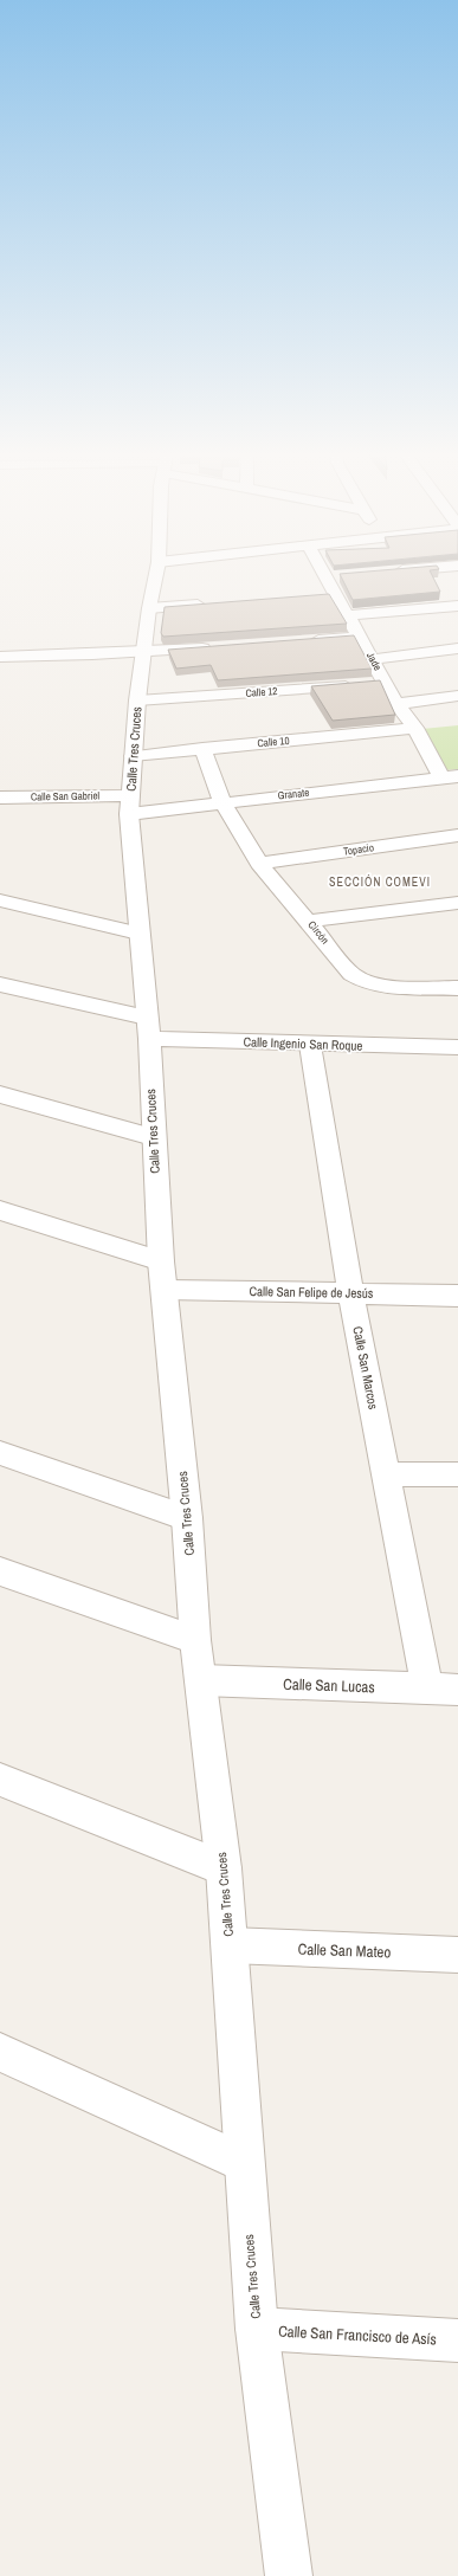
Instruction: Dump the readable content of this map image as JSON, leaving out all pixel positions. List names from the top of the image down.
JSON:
{
  "streets": {
    "street": [
      "Jade",
      "Calle 12",
      "Calle 10",
      "Calle Tres Cruces",
      "Granate",
      "Calle San Gabriel",
      "Topacio",
      "Circón",
      "Calle Ingenio San Roque",
      "Calle San Felipe de Jesús",
      "Calle San Marcos",
      "Calle San Lucas",
      "Calle San Mateo",
      "Calle San Francisco de Asís"
    ]
  },
  "crossings": [
    ["Jade", "Calle 12"],
    ["Jade", "Calle 10"],
    ["Jade", "Granate"],
    ["Calle 12", "Calle Tres Cruces"],
    ["Calle 10", "Calle Tres Cruces"],
    ["Calle 10", "Circón"],
    ["Calle Tres Cruces", "Granate"],
    ["Calle Tres Cruces", "Calle San Gabriel"],
    ["Calle Tres Cruces", "Calle Ingenio San Roque"],
    ["Calle Tres Cruces", "Calle San Felipe de Jesús"],
    ["Calle Tres Cruces", "Calle San Lucas"],
    ["Calle Tres Cruces", "Calle San Mateo"],
    ["Calle Tres Cruces", "Calle San Francisco de Asís"],
    ["Granate", "Calle San Gabriel"],
    ["Granate", "Circón"],
    ["Topacio", "Circón"],
    ["Calle Ingenio San Roque", "Calle San Marcos"],
    ["Calle San Felipe de Jesús", "Calle San Marcos"],
    ["Calle San Marcos", "Calle San Lucas"]
  ],
  "districts": ["SECCIÓN COMEVI"]
}
